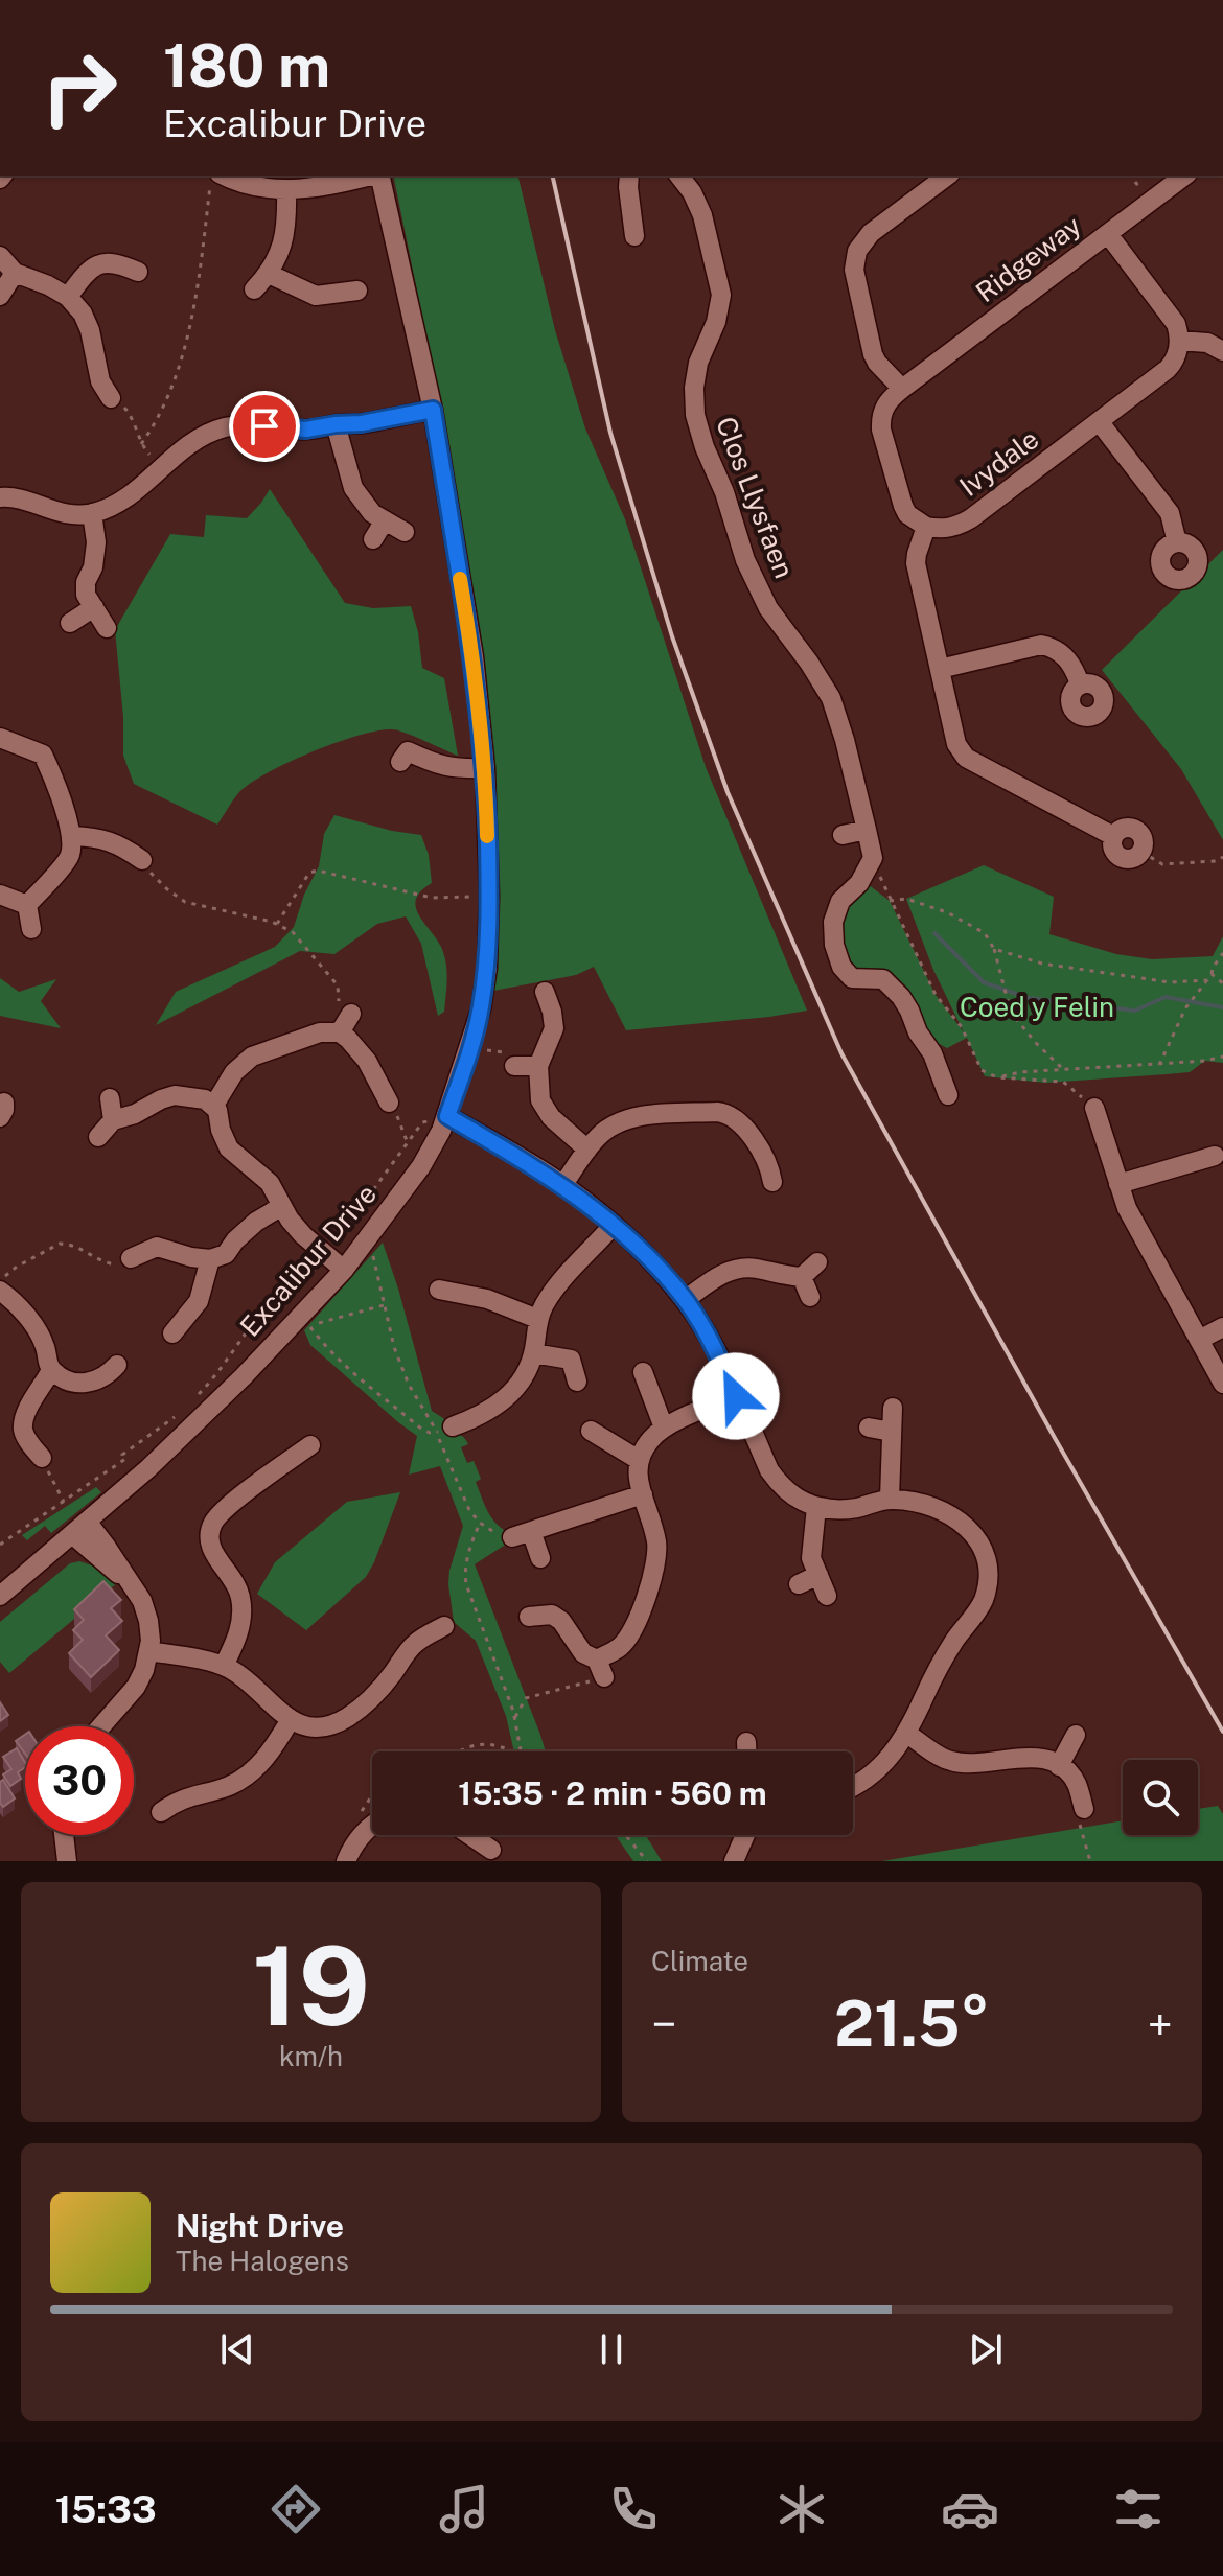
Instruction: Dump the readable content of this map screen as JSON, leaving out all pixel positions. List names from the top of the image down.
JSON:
{
  "streets": {
    "street": [
      "Ridgeway",
      "Ivydale",
      "Clos Llysfaen",
      "Excalibur Drive"
    ]
  },
  "crossings": [
    ["Ridgeway", "Ivydale"]
  ],
  "parks": ["Coed y Felin"],
  "page": {
    "turn": ["180 m", "Excalibur Drive"],
    "limit": "30",
    "trip": "15:35 · 2 min · 560 m",
    "tile": [
      ["19", "km/h"],
      "Climate"
    ],
    "heat": ["−", "21.5°", "+"],
    "song": ["Night Drive", "The Halogens"],
    "tabs": "15:33"
  }
}
